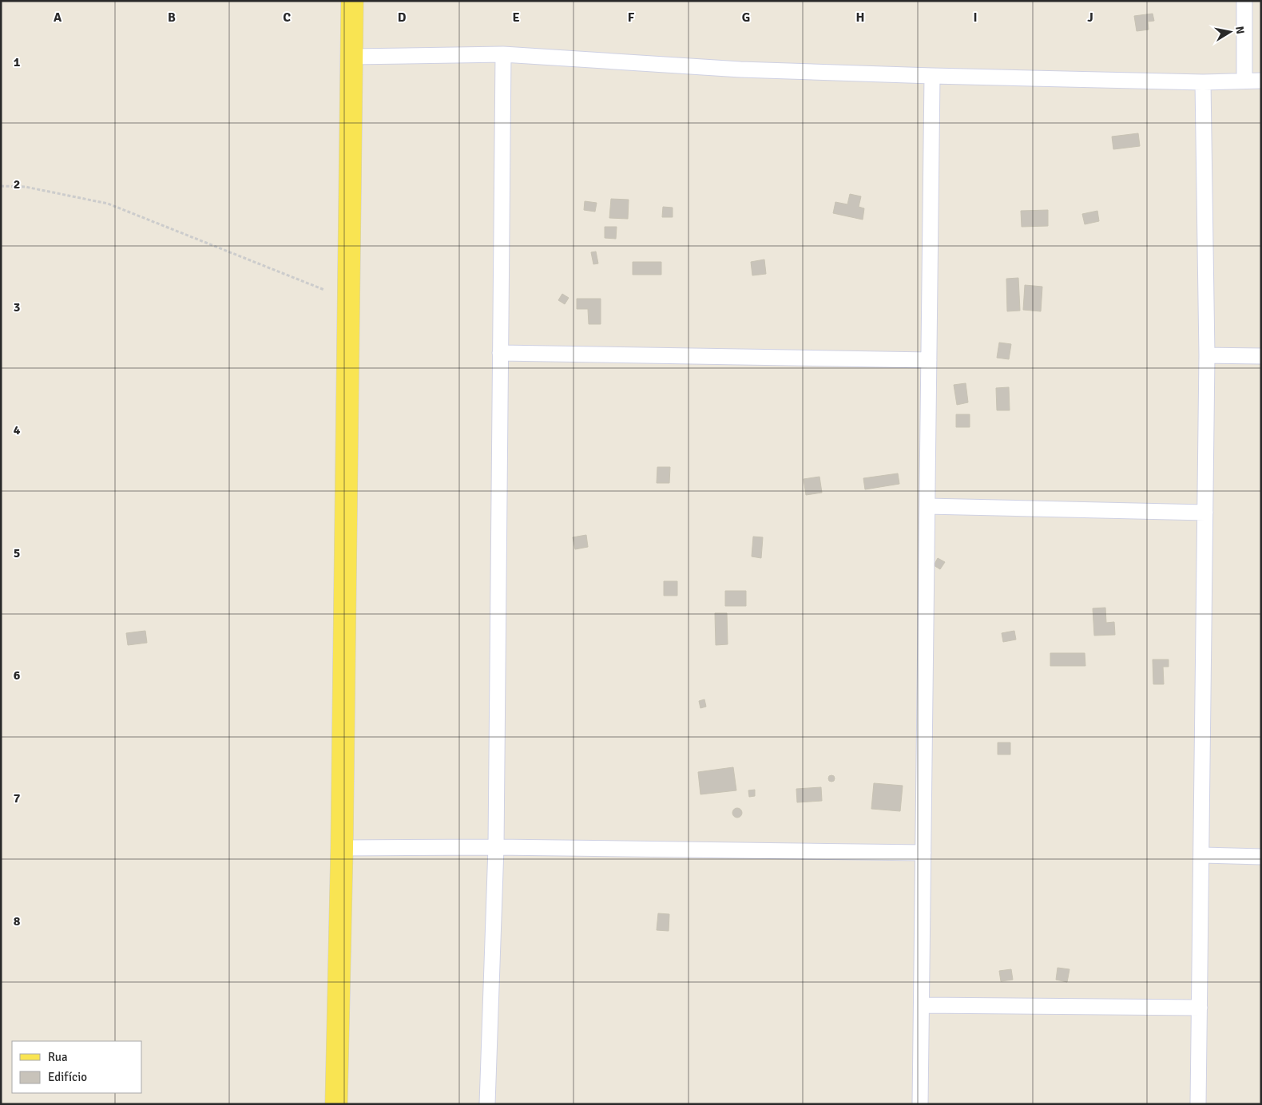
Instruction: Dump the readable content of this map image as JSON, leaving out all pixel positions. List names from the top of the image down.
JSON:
{
  "legend": ["Rua", "Edifício"],
  "north": "right",
  "grid": {
    "columns": [
      "A",
      "B",
      "C",
      "D",
      "E",
      "F",
      "G",
      "H",
      "I",
      "J"
    ],
    "rows": [
      "1",
      "2",
      "3",
      "4",
      "5",
      "6",
      "7",
      "8"
    ]
  }
}
